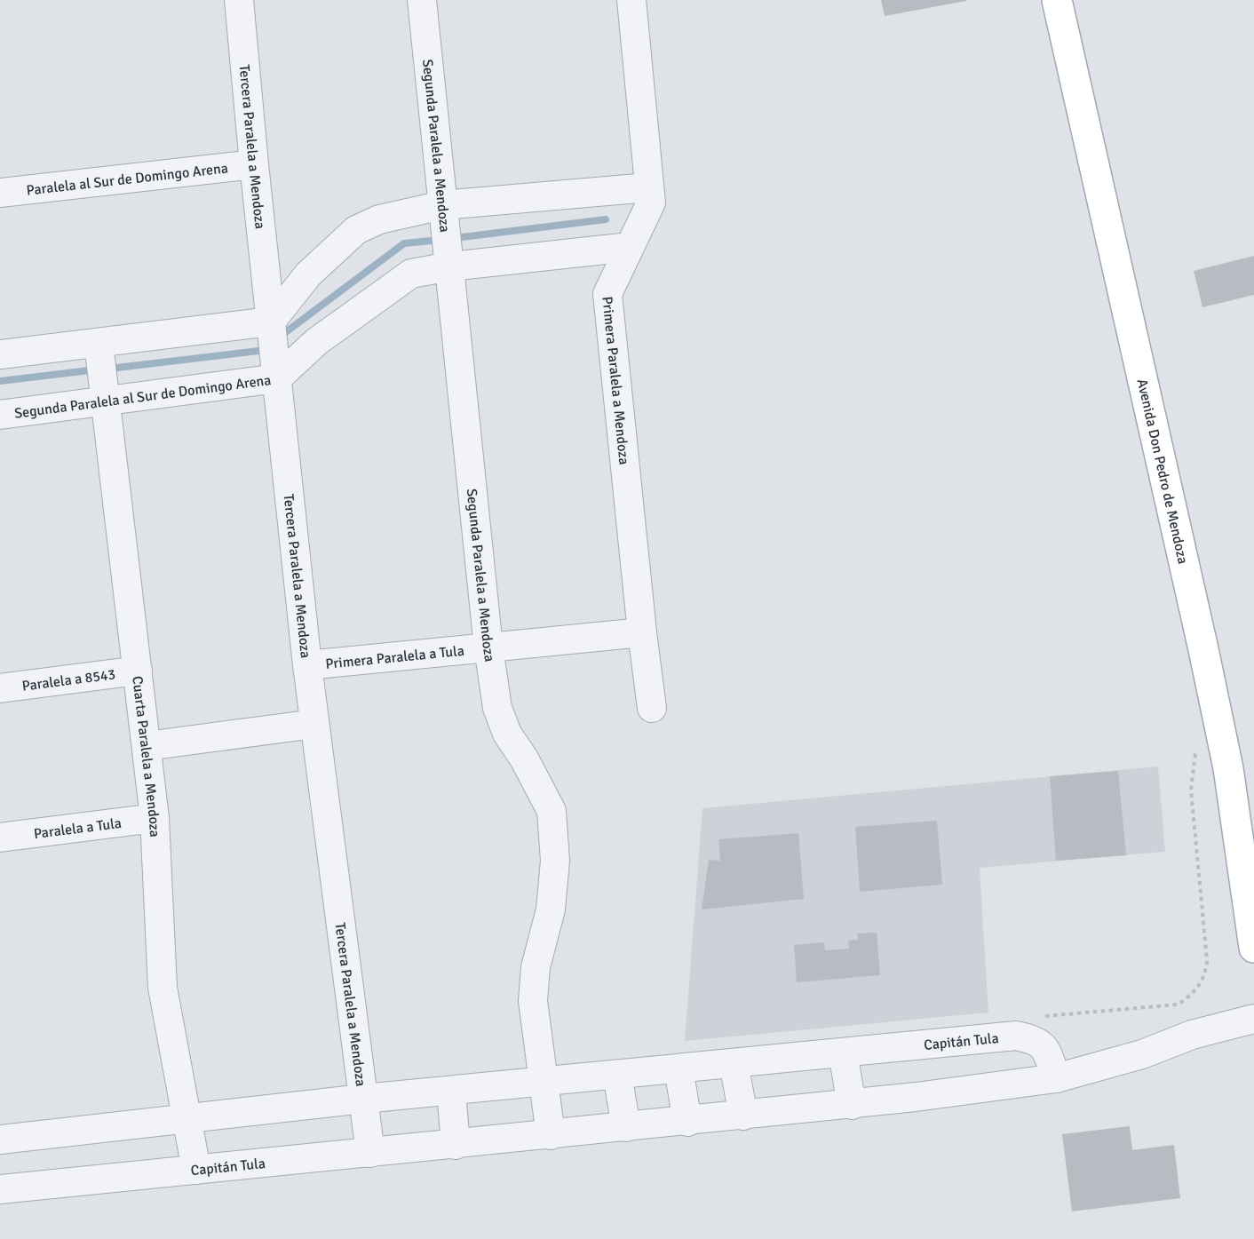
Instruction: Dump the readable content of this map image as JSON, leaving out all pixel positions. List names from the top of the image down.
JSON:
{
  "streets": {
    "main road": ["Avenida Don Pedro de Mendoza"],
    "street": [
      "Segunda Paralela a Mendoza",
      "Tercera Paralela a Mendoza",
      "Paralela al Sur de Domingo Arena",
      "Primera Paralela a Mendoza",
      "Segunda Paralela al Sur de Domingo Arena",
      "Primera Paralela a Tula",
      "Paralela a 8543",
      "Cuarta Paralela a Mendoza",
      "Paralela a Tula",
      "Capitán Tula"
    ]
  },
  "crossings": [
    ["Segunda Paralela a Mendoza", "Segunda Paralela al Sur de Domingo Arena"],
    ["Segunda Paralela a Mendoza", "Primera Paralela a Tula"],
    ["Segunda Paralela a Mendoza", "Capitán Tula"],
    ["Tercera Paralela a Mendoza", "Paralela al Sur de Domingo Arena"],
    ["Tercera Paralela a Mendoza", "Segunda Paralela al Sur de Domingo Arena"],
    ["Tercera Paralela a Mendoza", "Primera Paralela a Tula"],
    ["Tercera Paralela a Mendoza", "Capitán Tula"],
    ["Primera Paralela a Mendoza", "Segunda Paralela al Sur de Domingo Arena"],
    ["Primera Paralela a Mendoza", "Primera Paralela a Tula"],
    ["Segunda Paralela al Sur de Domingo Arena", "Cuarta Paralela a Mendoza"],
    ["Paralela a 8543", "Cuarta Paralela a Mendoza"],
    ["Cuarta Paralela a Mendoza", "Paralela a Tula"],
    ["Cuarta Paralela a Mendoza", "Capitán Tula"]
  ]
}
